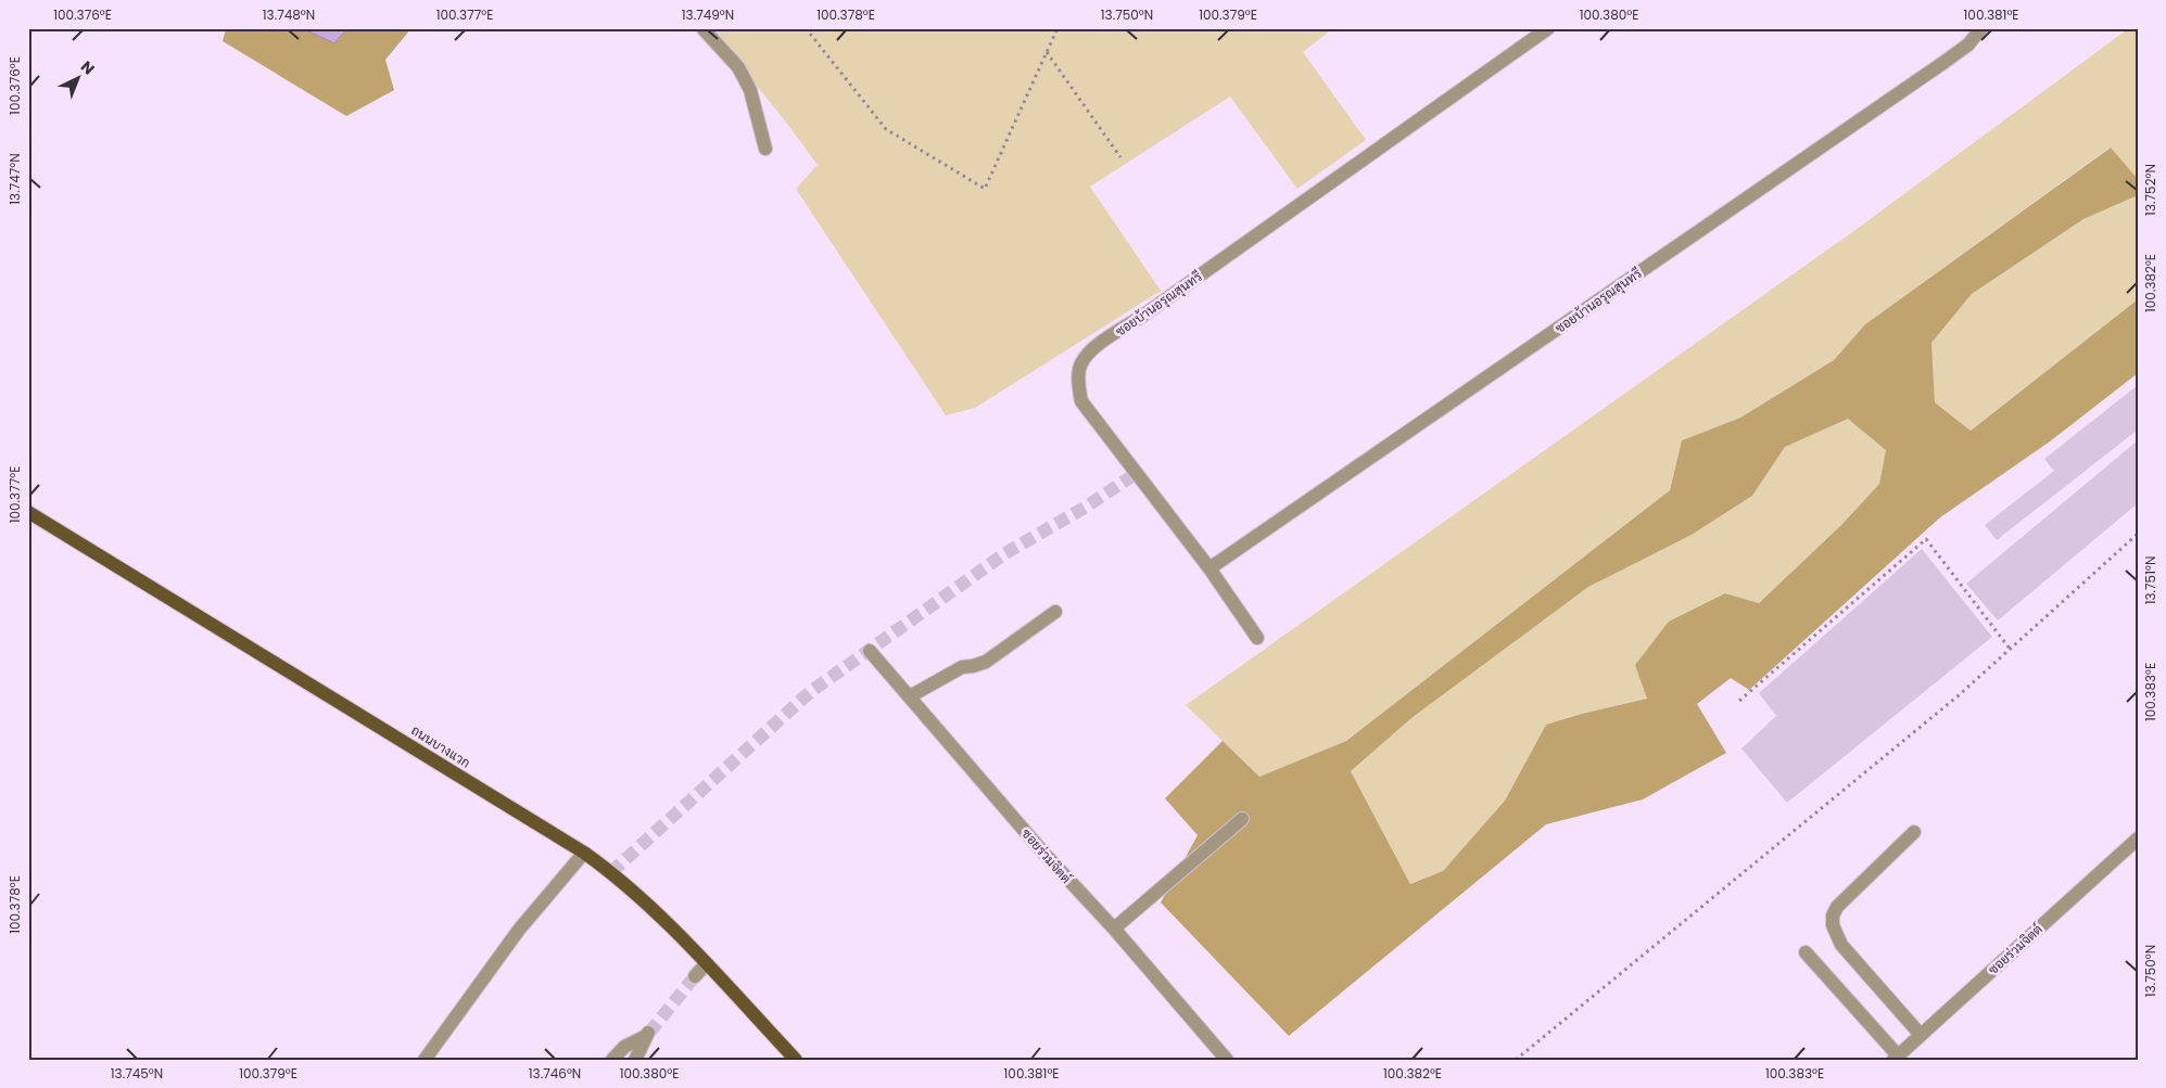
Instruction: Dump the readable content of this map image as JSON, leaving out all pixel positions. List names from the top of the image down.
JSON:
{
  "streets": {
    "main road": ["ถนนบางแวก"],
    "street": ["ซอยบ้านอรุณสุนทรี", "ซอยร่วมจิตต์"]
  },
  "north": "top right",
  "coordinates": [
    "100.376°E",
    "13.748°N",
    "100.377°E",
    "13.749°N",
    "100.378°E",
    "13.750°N",
    "100.379°E",
    "100.380°E",
    "100.381°E",
    "13.747°N",
    "13.752°N",
    "100.382°E",
    "13.751°N",
    "100.383°E",
    "13.745°N",
    "13.746°N"
  ]
}
